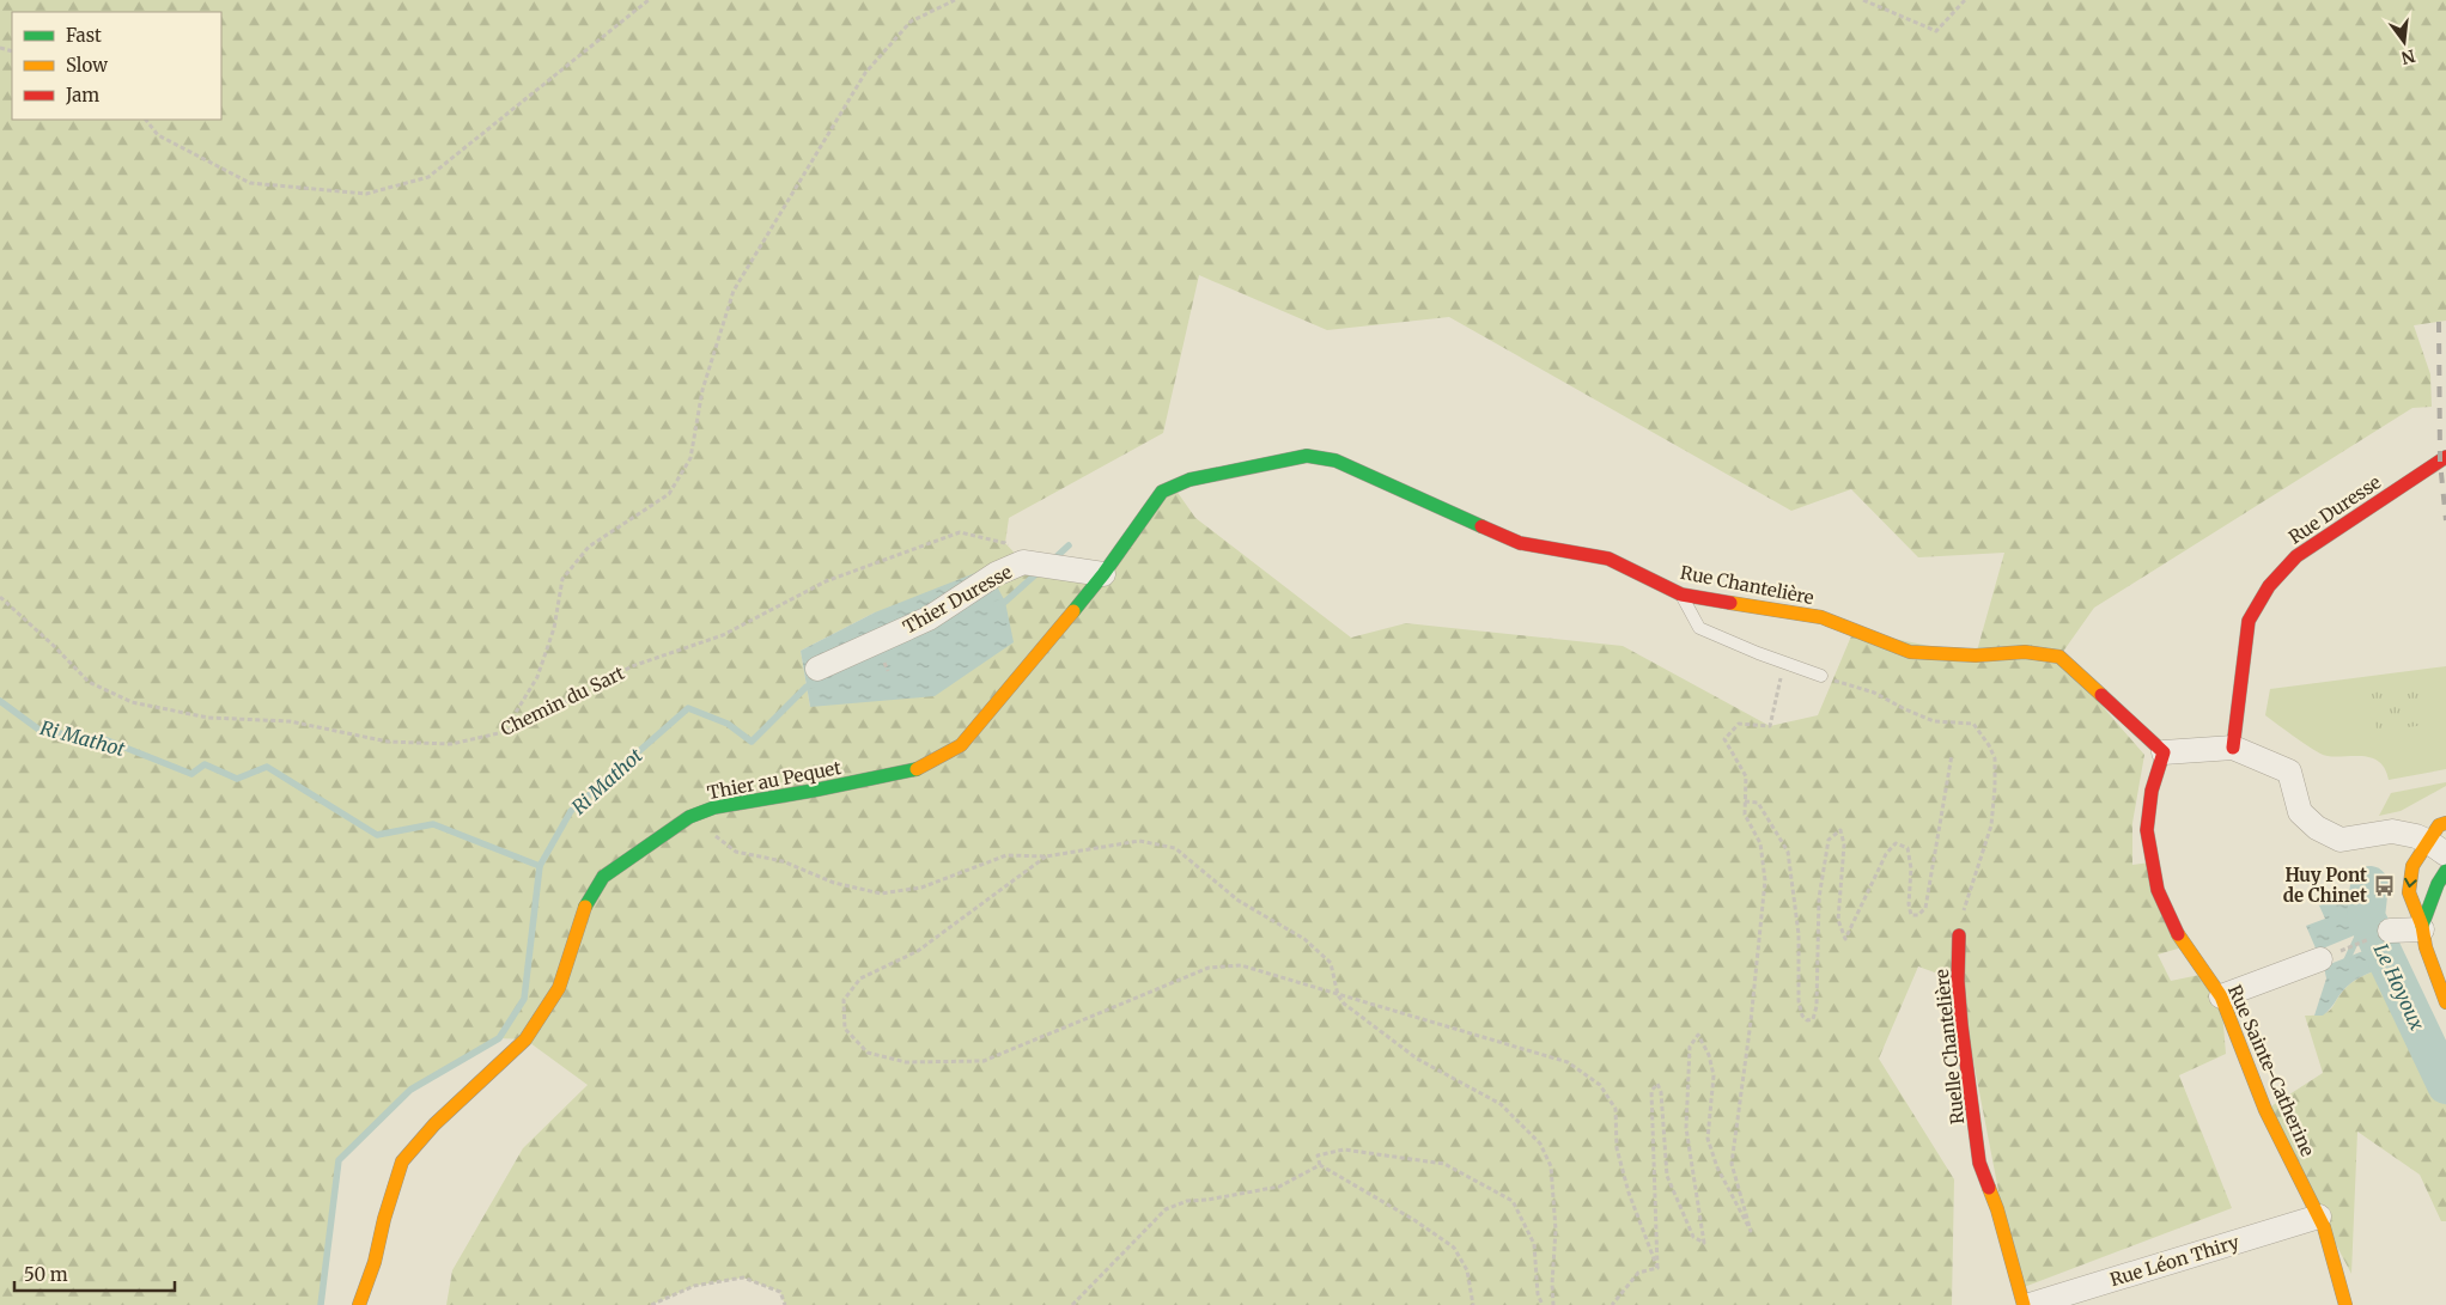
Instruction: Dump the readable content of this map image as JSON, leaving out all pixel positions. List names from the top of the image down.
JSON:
{
  "streets": {
    "street": [
      "Rue Duresse",
      "Rue Chantelière",
      "Thier Duresse",
      "Thier au Pequet",
      "Ruelle Chantelière",
      "Rue Sainte-Catherine",
      "Rue Léon Thiry"
    ],
    "path": ["Chemin du Sart"]
  },
  "crossings": [
    ["Rue Chantelière", "Thier Duresse"],
    ["Rue Chantelière", "Thier au Pequet"],
    ["Rue Chantelière", "Rue Sainte-Catherine"],
    ["Thier Duresse", "Chemin du Sart"],
    ["Thier Duresse", "Thier au Pequet"],
    ["Rue Sainte-Catherine", "Rue Léon Thiry"]
  ],
  "water": ["Ri Mathot", "Le Hoyoux"],
  "places": {
    "bus stop": ["Huy Pont de Chinet"]
  },
  "legend": ["Fast", "Slow", "Jam"],
  "scale_bar": "50 m",
  "north": "bottom"
}
